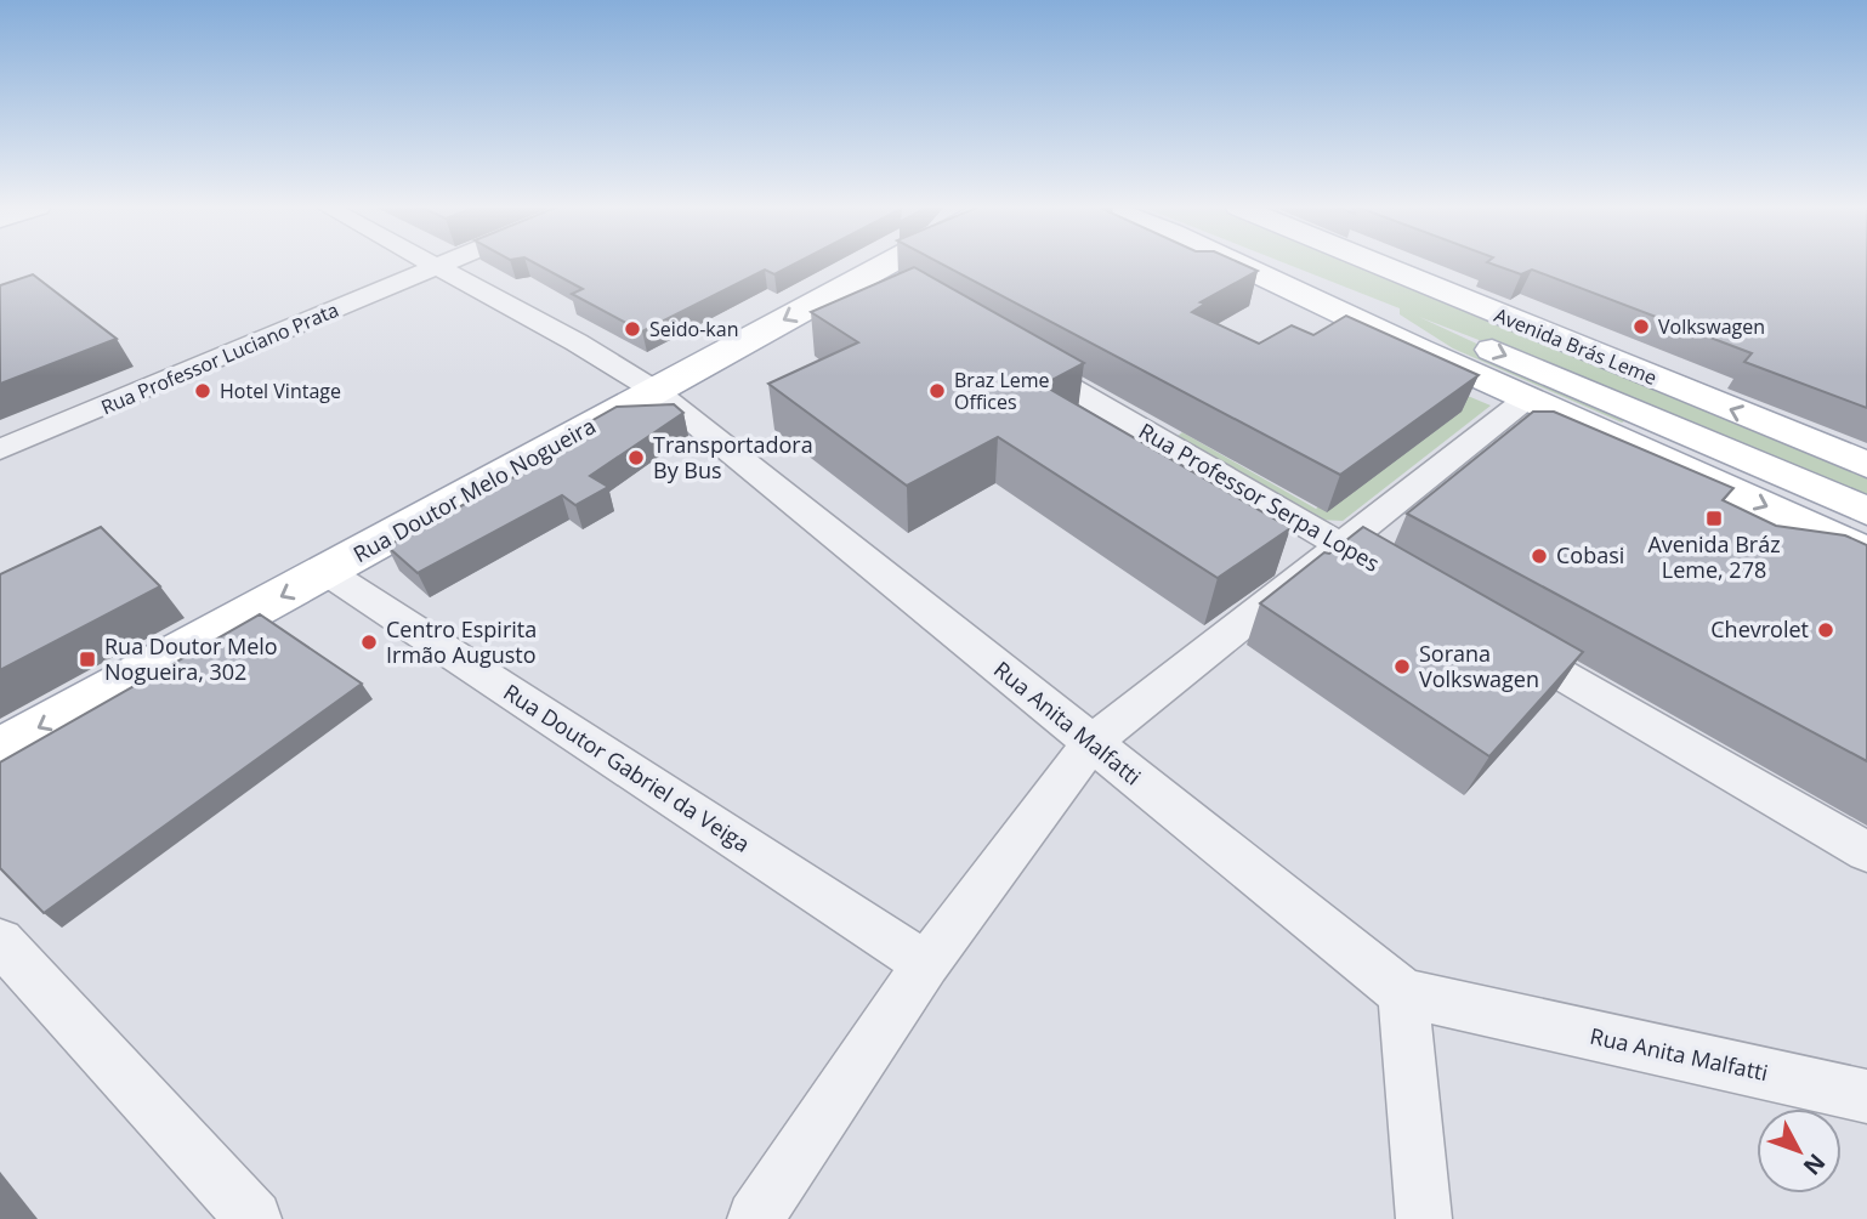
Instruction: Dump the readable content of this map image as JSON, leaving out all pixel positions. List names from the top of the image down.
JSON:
{
  "streets": {
    "main road": ["Avenida Brás Leme", "Rua Doutor Melo Nogueira"],
    "street": [
      "Rua Professor Luciano Prata",
      "Rua Professor Serpa Lopes",
      "Rua Anita Malfatti",
      "Rua Doutor Gabriel da Veiga"
    ]
  },
  "crossings": [
    ["Rua Professor Luciano Prata", "Rua Anita Malfatti"],
    ["Rua Doutor Melo Nogueira", "Rua Anita Malfatti"],
    ["Rua Doutor Melo Nogueira", "Rua Doutor Gabriel da Veiga"]
  ],
  "one_way": ["Rua Doutor Melo Nogueira"],
  "places": {
    "other": [
      "Volkswagen",
      "Seido-kan",
      "Hotel Vintage",
      "Braz Leme Offices",
      "Transportadora By Bus",
      "Cobasi",
      "Chevrolet",
      "Centro Espirita Irmão Augusto",
      "Sorana Volkswagen"
    ],
    "transit": ["Avenida Bráz Leme, 278", "Rua Doutor Melo Nogueira, 302"]
  },
  "north": "bottom right"
}
